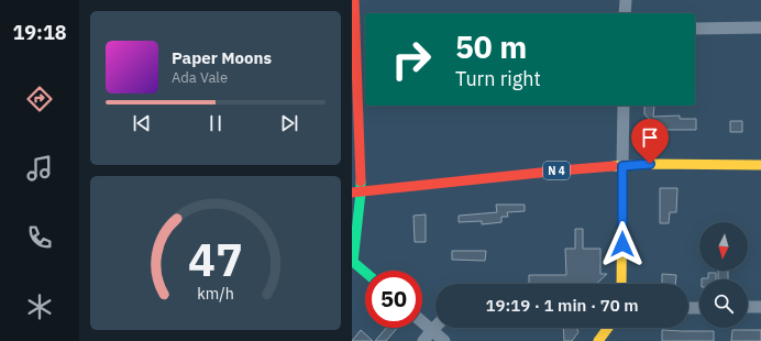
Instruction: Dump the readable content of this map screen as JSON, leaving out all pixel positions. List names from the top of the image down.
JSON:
{
  "streets": {
    "main road": ["N 4"]
  },
  "north": "bottom",
  "page": {
    "tabs": "19:18",
    "turn": ["50 m", "Turn right"],
    "song": ["Paper Moons", "Ada Vale"],
    "limit": "50",
    "trip": "19:19 · 1 min · 70 m",
    "gauge": ["47", "km/h"]
  }
}
